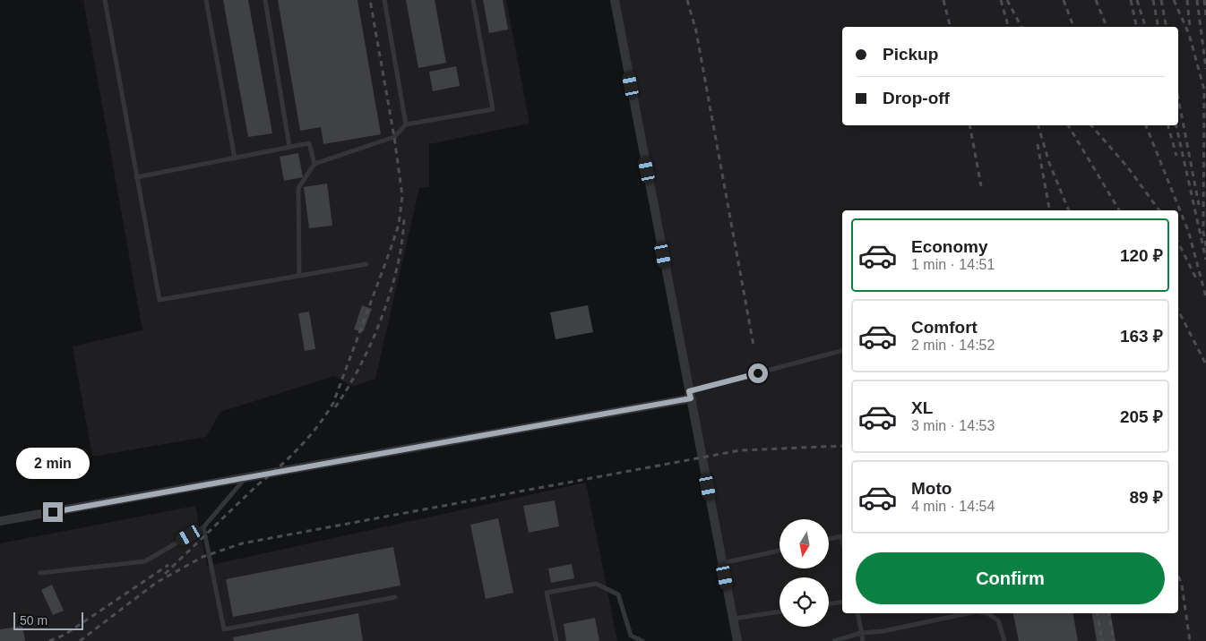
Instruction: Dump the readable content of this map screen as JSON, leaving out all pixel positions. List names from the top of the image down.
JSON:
{
  "scale_bar": "50 m",
  "north": "bottom",
  "page": {
    "banner": ["Pickup", "Drop-off"],
    "list": [
      {
        "name": "Economy",
        "note": "1 min · 14:51",
        "value": "120 ₽"
      },
      {
        "name": "Comfort",
        "note": "2 min · 14:52",
        "value": "163 ₽"
      },
      {
        "name": "XL",
        "note": "3 min · 14:53",
        "value": "205 ₽"
      },
      {
        "name": "Moto",
        "note": "4 min · 14:54",
        "value": "89 ₽"
      }
    ],
    "bubble": "2 min",
    "buttons": "Confirm",
    "scale": "50 m"
  }
}
